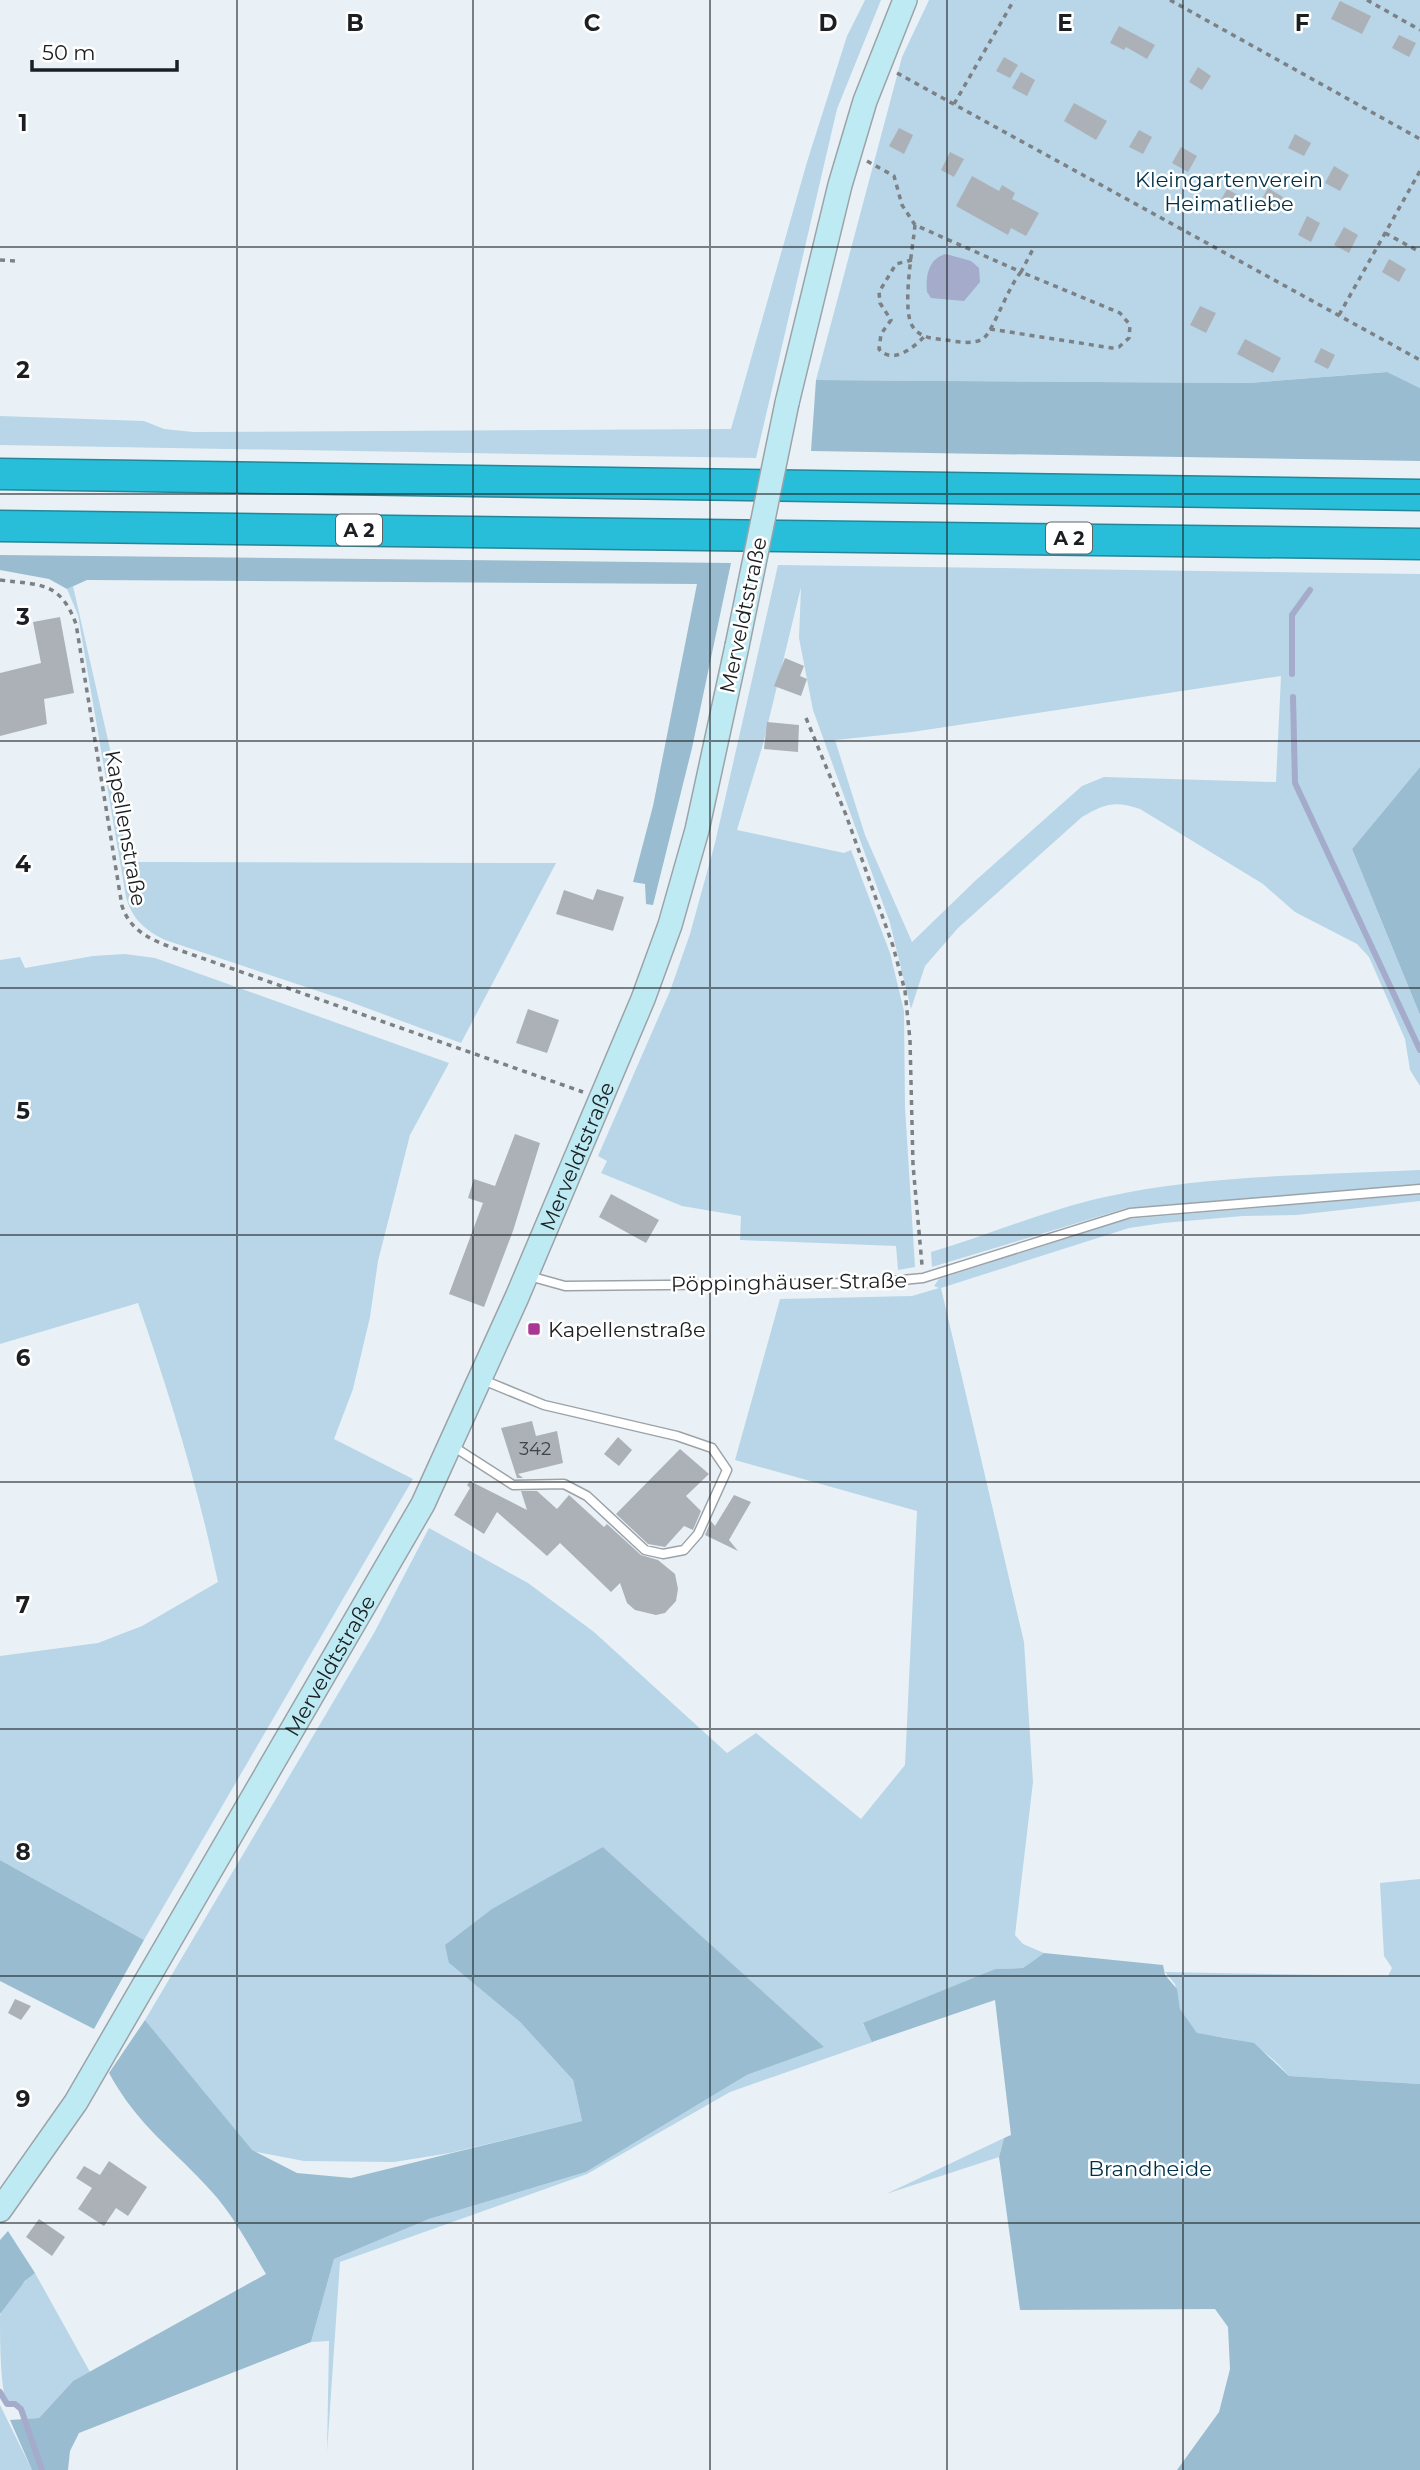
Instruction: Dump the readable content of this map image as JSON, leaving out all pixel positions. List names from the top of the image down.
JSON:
{
  "streets": {
    "highway": ["A 2"],
    "street": ["Merveldtstraße"],
    "lane": ["Pöppinghäuser Straße"],
    "path": ["Kapellenstraße"]
  },
  "crossings": [
    ["Merveldtstraße", "Kapellenstraße"],
    ["Merveldtstraße", "Pöppinghäuser Straße"]
  ],
  "parks": ["Kleingartenverein Heimatliebe", "Brandheide"],
  "places": {
    "transit": ["Kapellenstraße"]
  },
  "house_numbers": ["342"],
  "scale_bar": "50 m",
  "grid": {
    "columns": [
      "B",
      "C",
      "D",
      "E",
      "F"
    ],
    "rows": [
      "1",
      "2",
      "3",
      "4",
      "5",
      "6",
      "7",
      "8",
      "9"
    ]
  }
}
